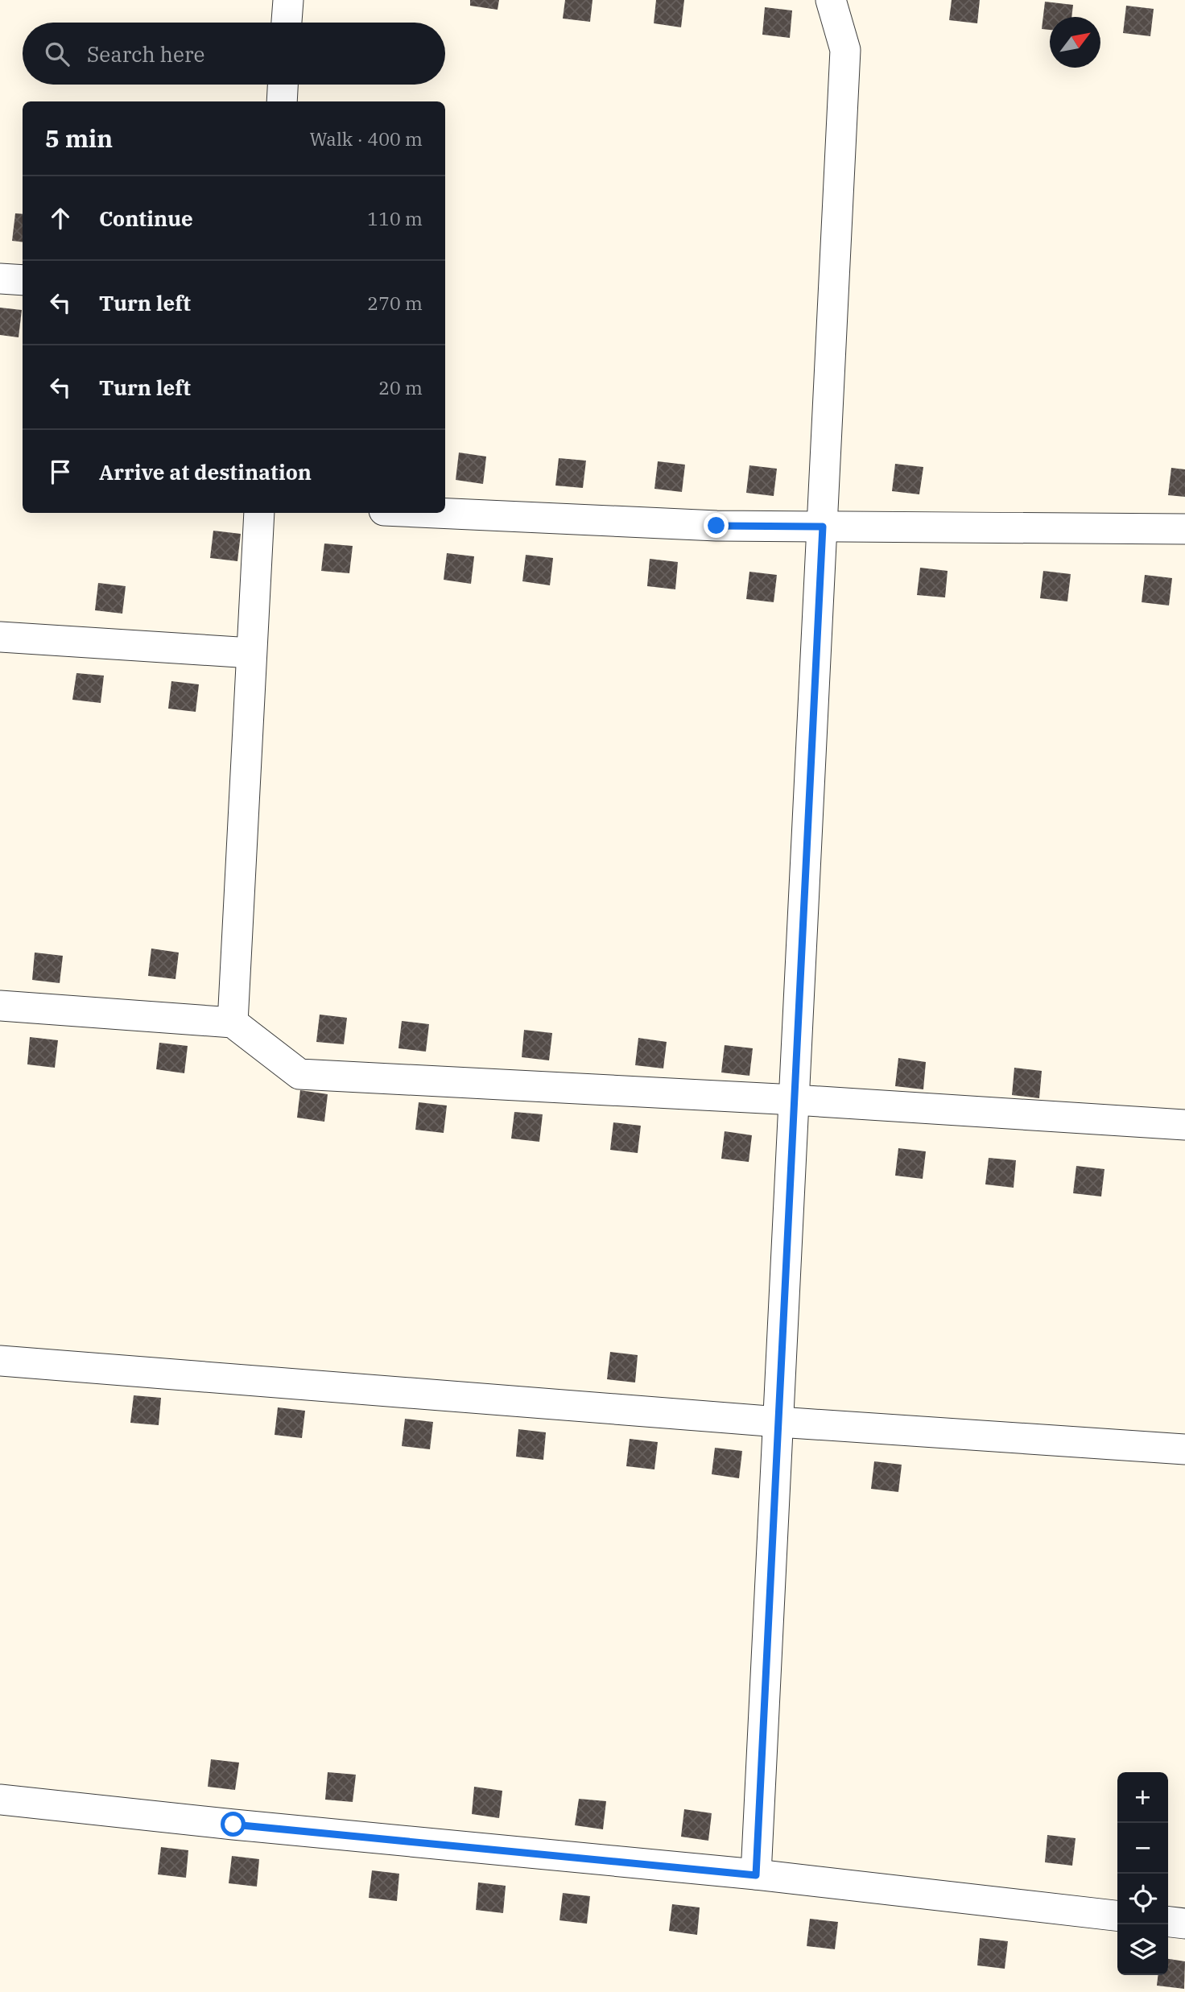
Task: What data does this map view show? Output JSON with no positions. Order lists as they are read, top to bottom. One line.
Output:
{"north":"top right","page":{"search":"Search here","heading":["5 min","Walk · 400 m"],"list":[["Continue","110 m"],["Turn left","270 m"],["Turn left","20 m"],"Arrive at destination"],"map_buttons":["+","−"]}}
